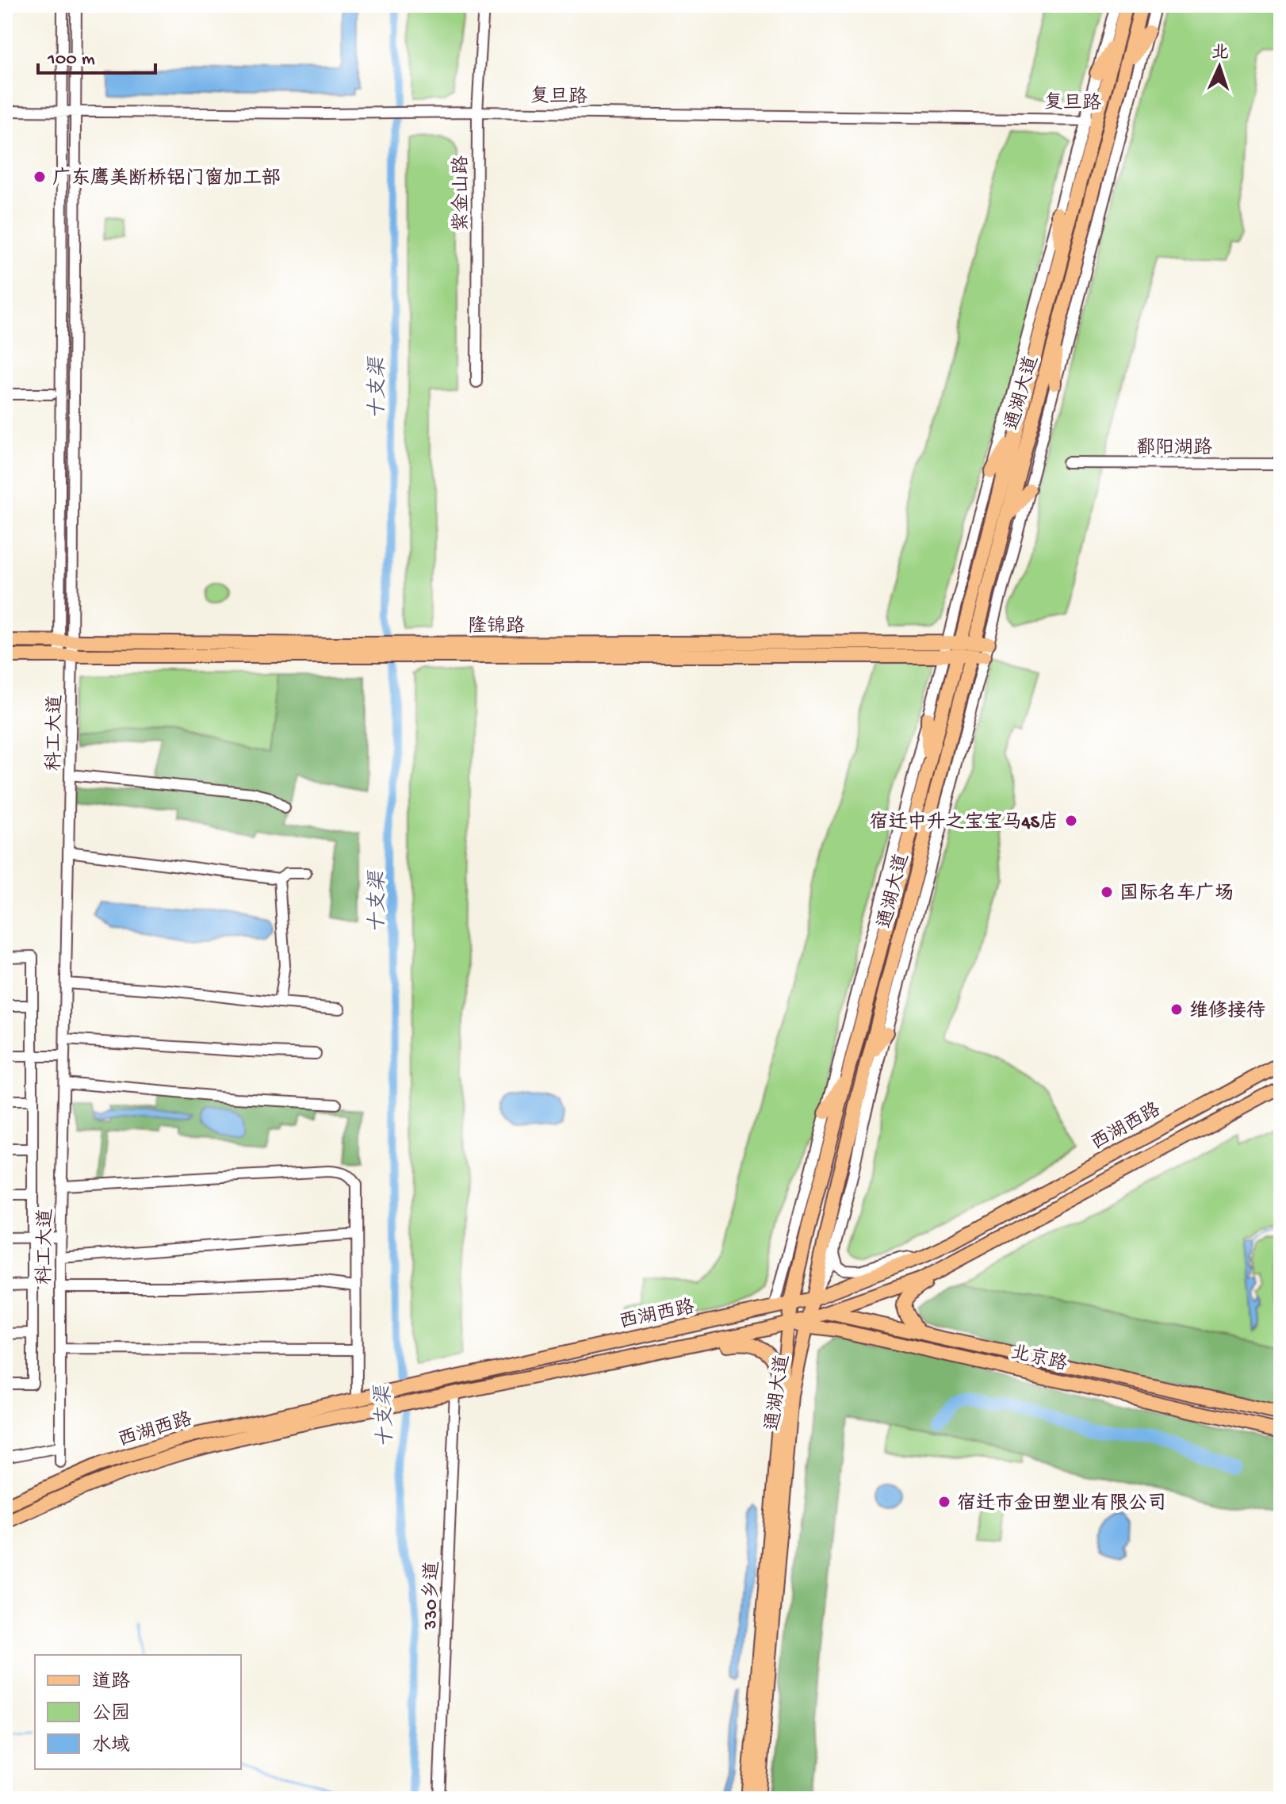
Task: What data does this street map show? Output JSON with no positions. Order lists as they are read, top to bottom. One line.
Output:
{"streets":{"main road":["通湖大道","隆锦路","西湖西路","北京路"],"street":["复旦路","紫金山路","鄱阳湖路","科工大道","330乡道"]},"crossings":[["复旦路","紫金山路"],["复旦路","通湖大道"],["复旦路","科工大道"],["通湖大道","隆锦路"],["通湖大道","西湖西路"],["通湖大道","北京路"],["隆锦路","科工大道"],["西湖西路","北京路"],["西湖西路","330乡道"]],"water":["十支渠"],"places":["广东鹰美断桥铝门窗加工部","宿迁中升之宝宝马4S店","国际名车广场","维修接待","宿迁市金田塑业有限公司"],"legend":["道路","公园","水域"],"scale_bar":"100 m","north":"top"}
